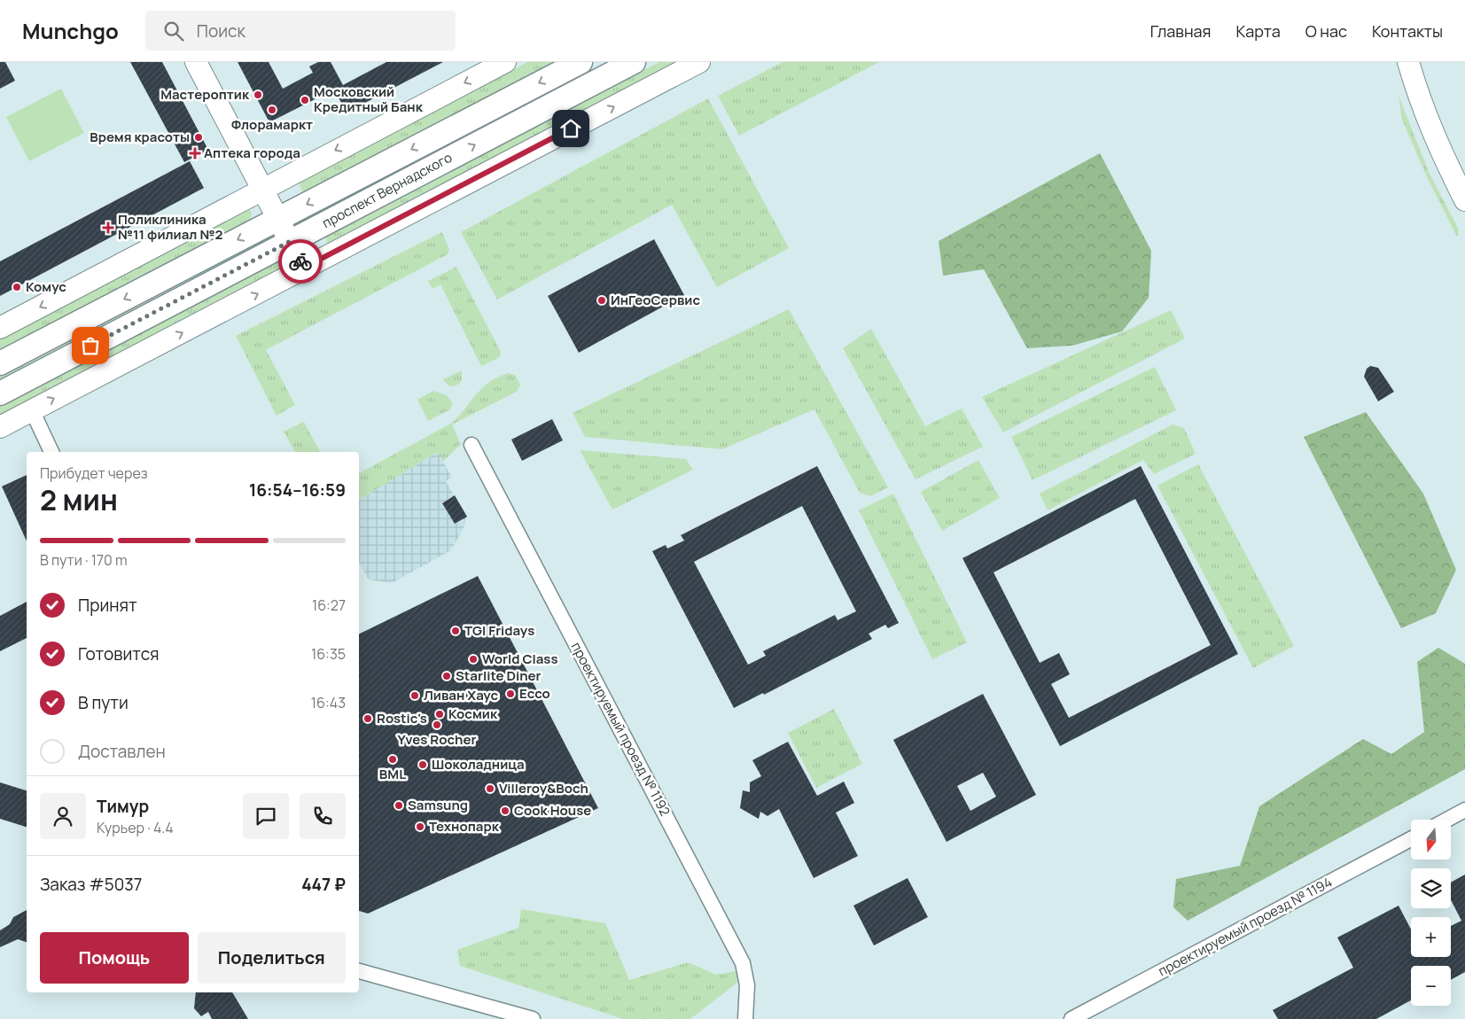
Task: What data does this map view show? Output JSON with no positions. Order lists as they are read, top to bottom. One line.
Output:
{"streets":{"main road":["проспект Вернадского"],"street":["проектируемый проезд № 1192","проектируемый проезд № 1194"]},"places":{"other":["Мастероптик","Московский Кредитный Банк","Флорамаркт","Время красоты","Комус","ИнГеоСервис","TGI Fridays","World Class","Starlite Diner","Ecco","Ливан Хаус","Космик","Rostic's","Yves Rocher","BML","Шоколадница","Villeroy&Boch","Samsung","Cook House","Технопарк"],"health":["Аптека города","Поликлиника №11 филиал №2"]},"north":"bottom","page":{"header":"Munchgo","search":"Поиск","nav":["Главная","Карта","О нас","Контакты"],"heading":["2 мин","Прибудет через","16:54–16:59"],"panel":["Тимур","Курьер · 4.4","Заказ #5037","447 ₽"],"bar":"В пути · 170 m","list":[["Принят","16:27"],["Готовится","16:35"],["В пути","16:43"],"Доставлен"],"map_buttons":["+","−"],"buttons":["Помощь","Поделиться"]}}
